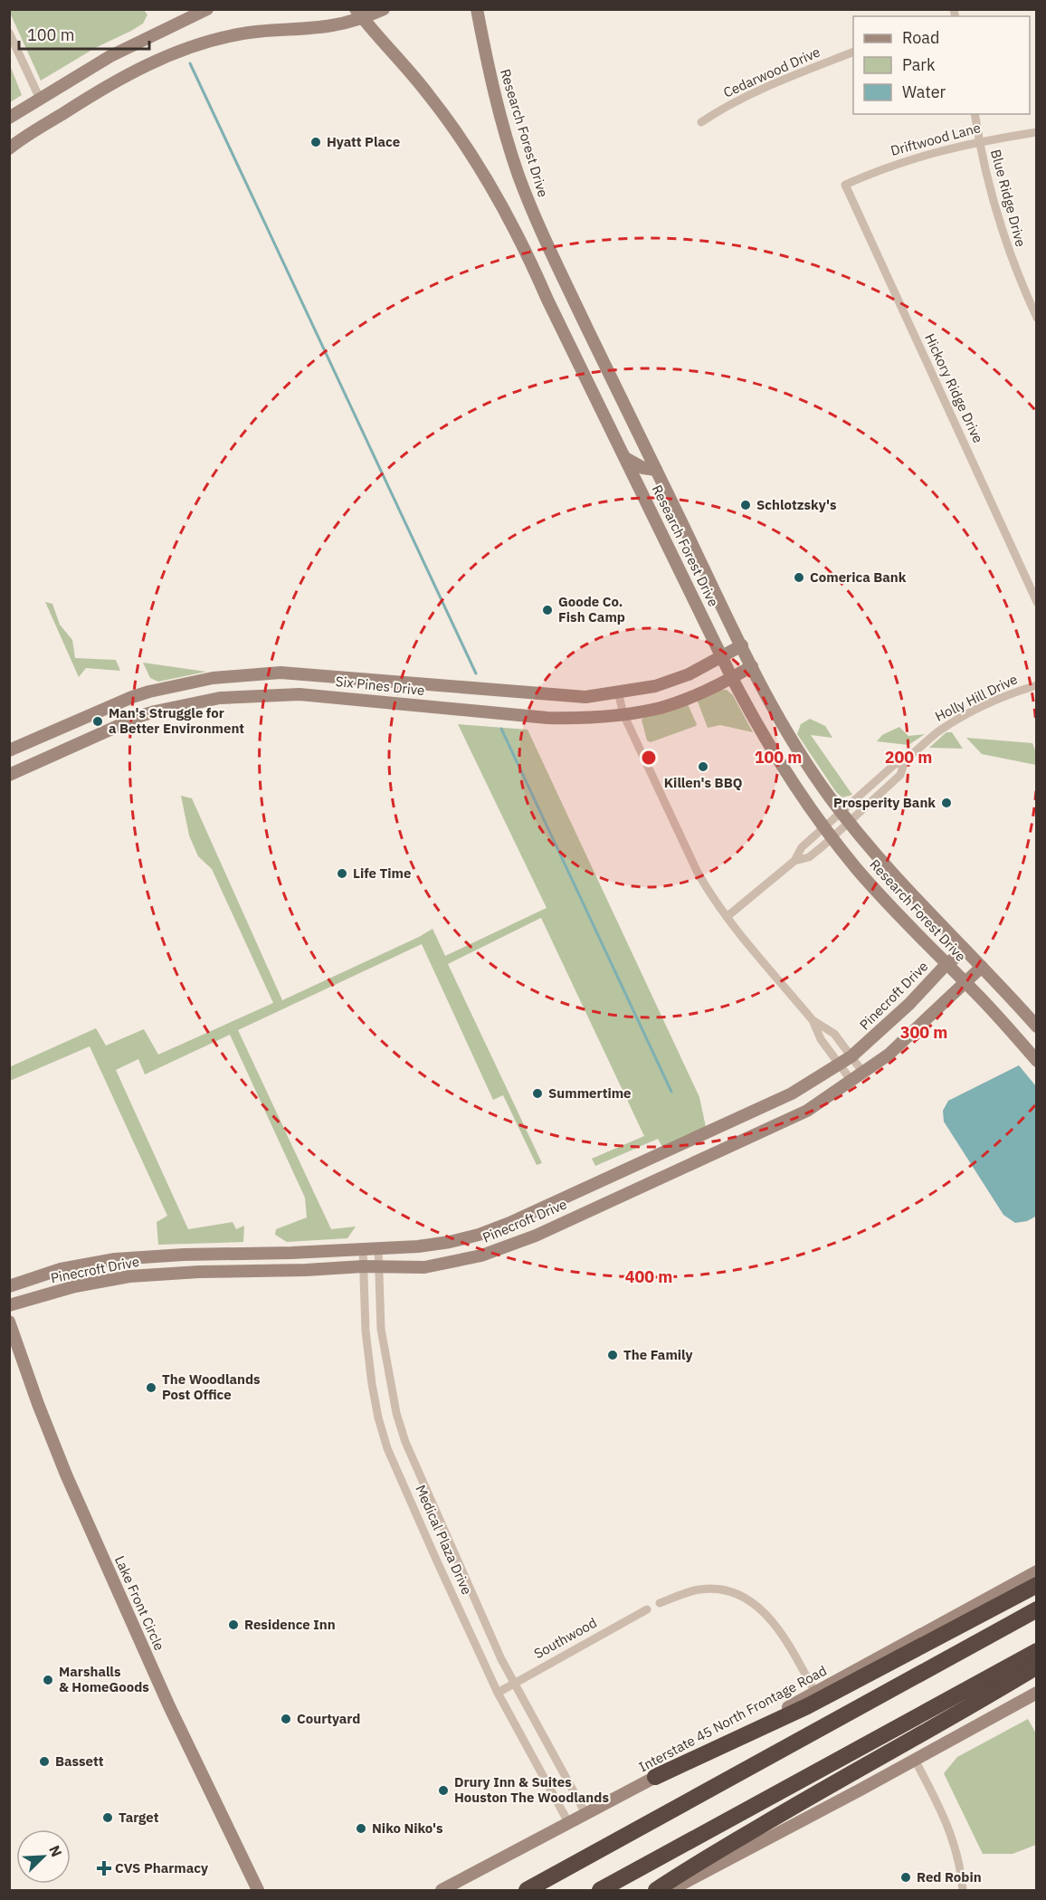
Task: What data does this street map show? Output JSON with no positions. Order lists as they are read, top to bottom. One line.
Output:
{"streets":{"street":["Cedarwood Drive","Research Forest Drive","Driftwood Lane","Blue Ridge Drive","Hickory Ridge Drive","Six Pines Drive","Holly Hill Drive","Pinecroft Drive","Medical Plaza Drive","Lake Front Circle","Southwood","Interstate 45 North Frontage Road"]},"crossings":[["Research Forest Drive","Six Pines Drive"],["Research Forest Drive","Holly Hill Drive"],["Research Forest Drive","Pinecroft Drive"],["Driftwood Lane","Blue Ridge Drive"],["Driftwood Lane","Hickory Ridge Drive"],["Pinecroft Drive","Medical Plaza Drive"],["Medical Plaza Drive","Southwood"],["Medical Plaza Drive","Interstate 45 North Frontage Road"]],"places":{"other":["Hyatt Place","Schlotzsky's","Comerica Bank","Goode Co. Fish Camp","Man's Struggle for a Better Environment","Killen's BBQ","Prosperity Bank","Life Time","Summertime","The Family","The Woodlands Post Office","Residence Inn","Marshalls & HomeGoods","Courtyard","Bassett","Drury Inn & Suites Houston The Woodlands","Target","Niko Niko's","Red Robin"],"health":["CVS Pharmacy"]},"legend":["Road","Park","Water"],"scale_bar":"100 m","north":"top right","rings":["100 m","200 m","300 m","400 m"]}
